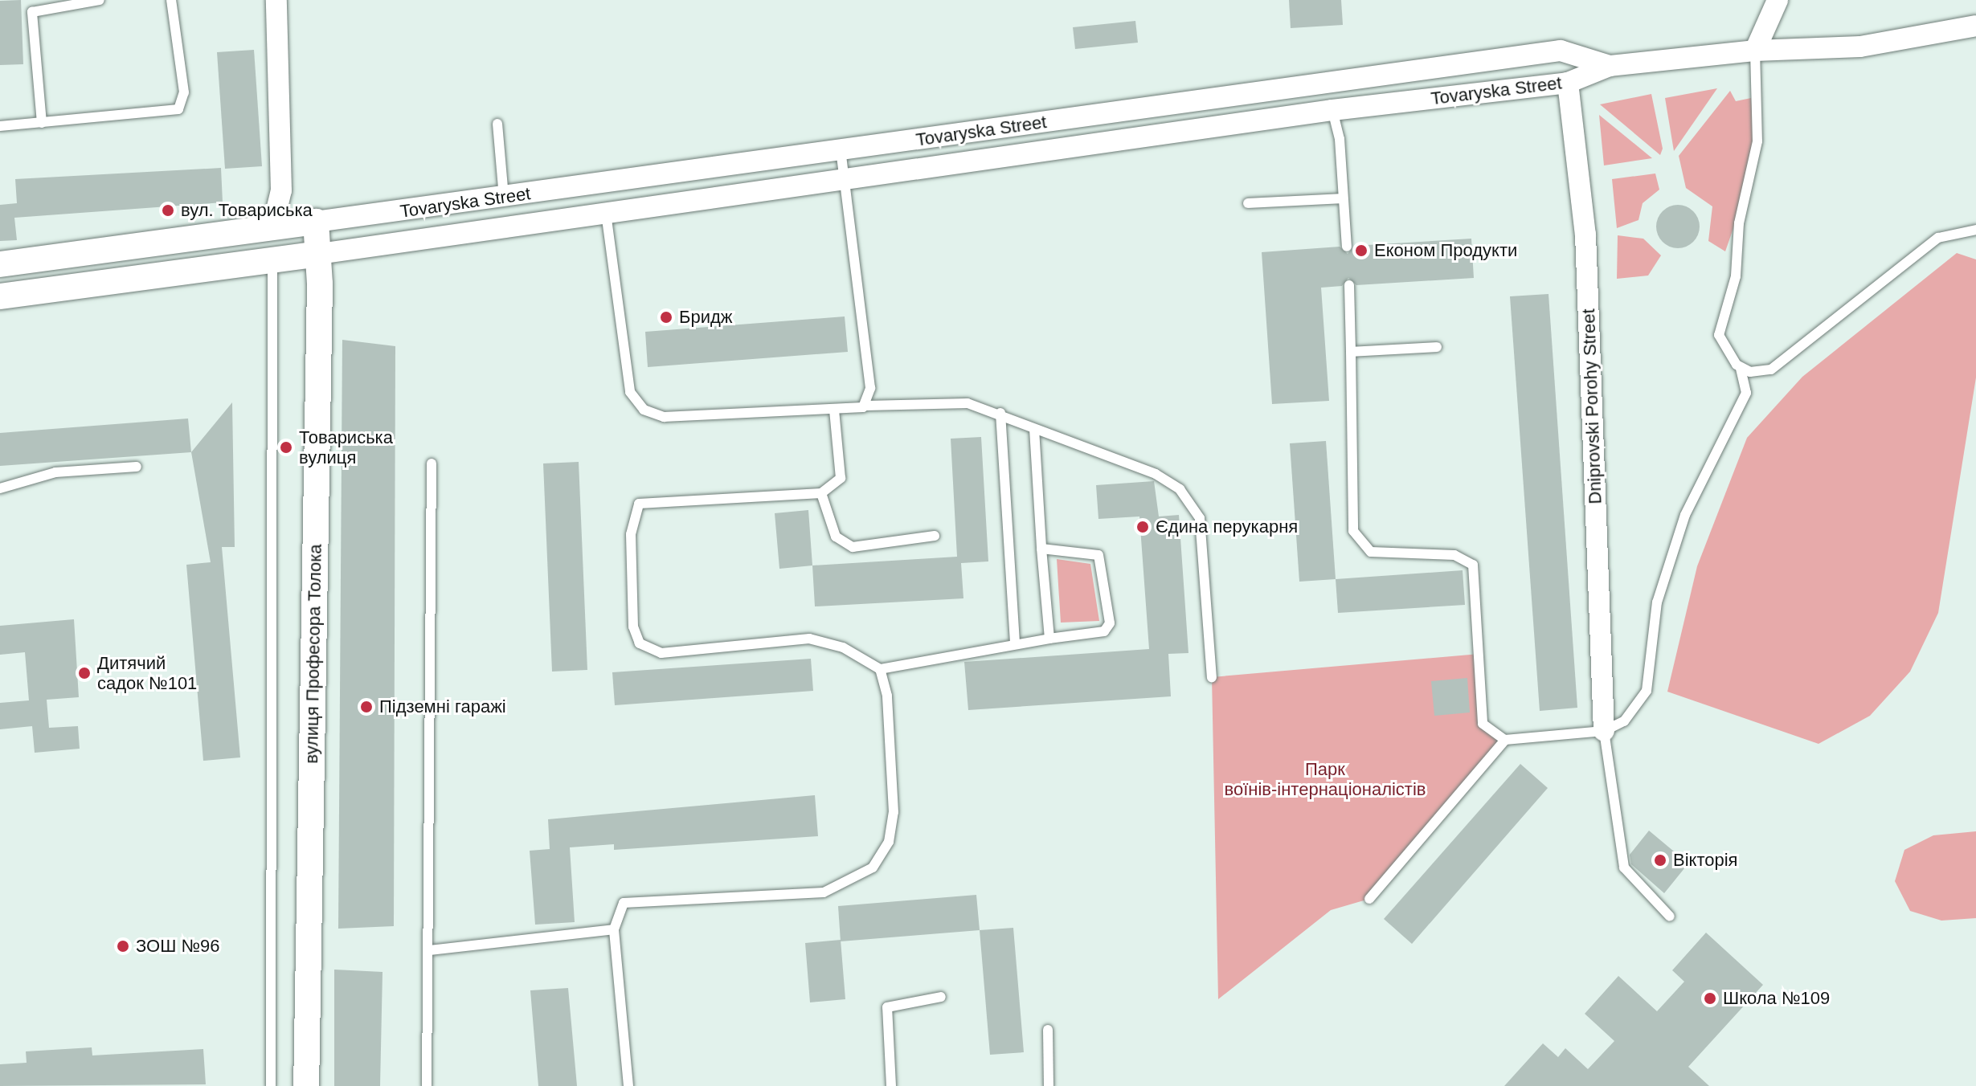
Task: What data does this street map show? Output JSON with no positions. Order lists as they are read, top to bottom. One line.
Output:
{"streets":{"street":["Tovaryska Street","Dniprovski Porohy Street","вулиця Професора Толока"]},"crossings":[["Tovaryska Street","Dniprovski Porohy Street"],["Tovaryska Street","вулиця Професора Толока"]],"parks":["Парк воїнів-інтернаціоналістів"],"places":["вул. Товариська","Економ Продукти","Бридж","Товариська вулиця","Єдина перукарня","Дитячий садок №101","Підземні гаражі","Вікторія","ЗОШ №96","Школа №109"]}
